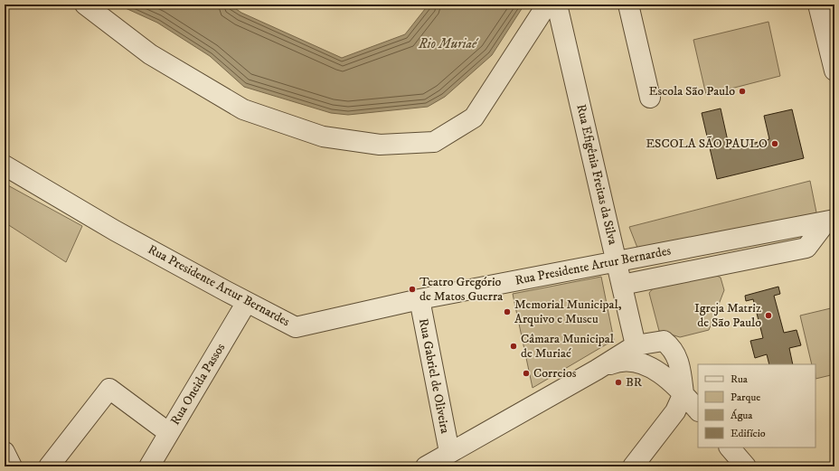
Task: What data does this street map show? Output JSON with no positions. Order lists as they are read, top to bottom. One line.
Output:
{"streets":{"street":["Rua Efigênia Freitas da Silva","Rua Presidente Artur Bernardes","Rua Gabriel de Oliveira","Rua Oneida Passos"]},"crossings":[["Rua Efigênia Freitas da Silva","Rua Presidente Artur Bernardes"],["Rua Presidente Artur Bernardes","Rua Gabriel de Oliveira"],["Rua Presidente Artur Bernardes","Rua Oneida Passos"]],"water":["Rio Muriaé"],"places":["Escola São Paulo","ESCOLA SÃO PAULO","Teatro Gregório de Matos Guerra","Memorial Municipal, Arquivo e Museu","Igreja Matriz de São Paulo","Câmara Municipal de Muriaé","Correios","BR"],"legend":["Rua","Parque","Água","Edifício"]}
